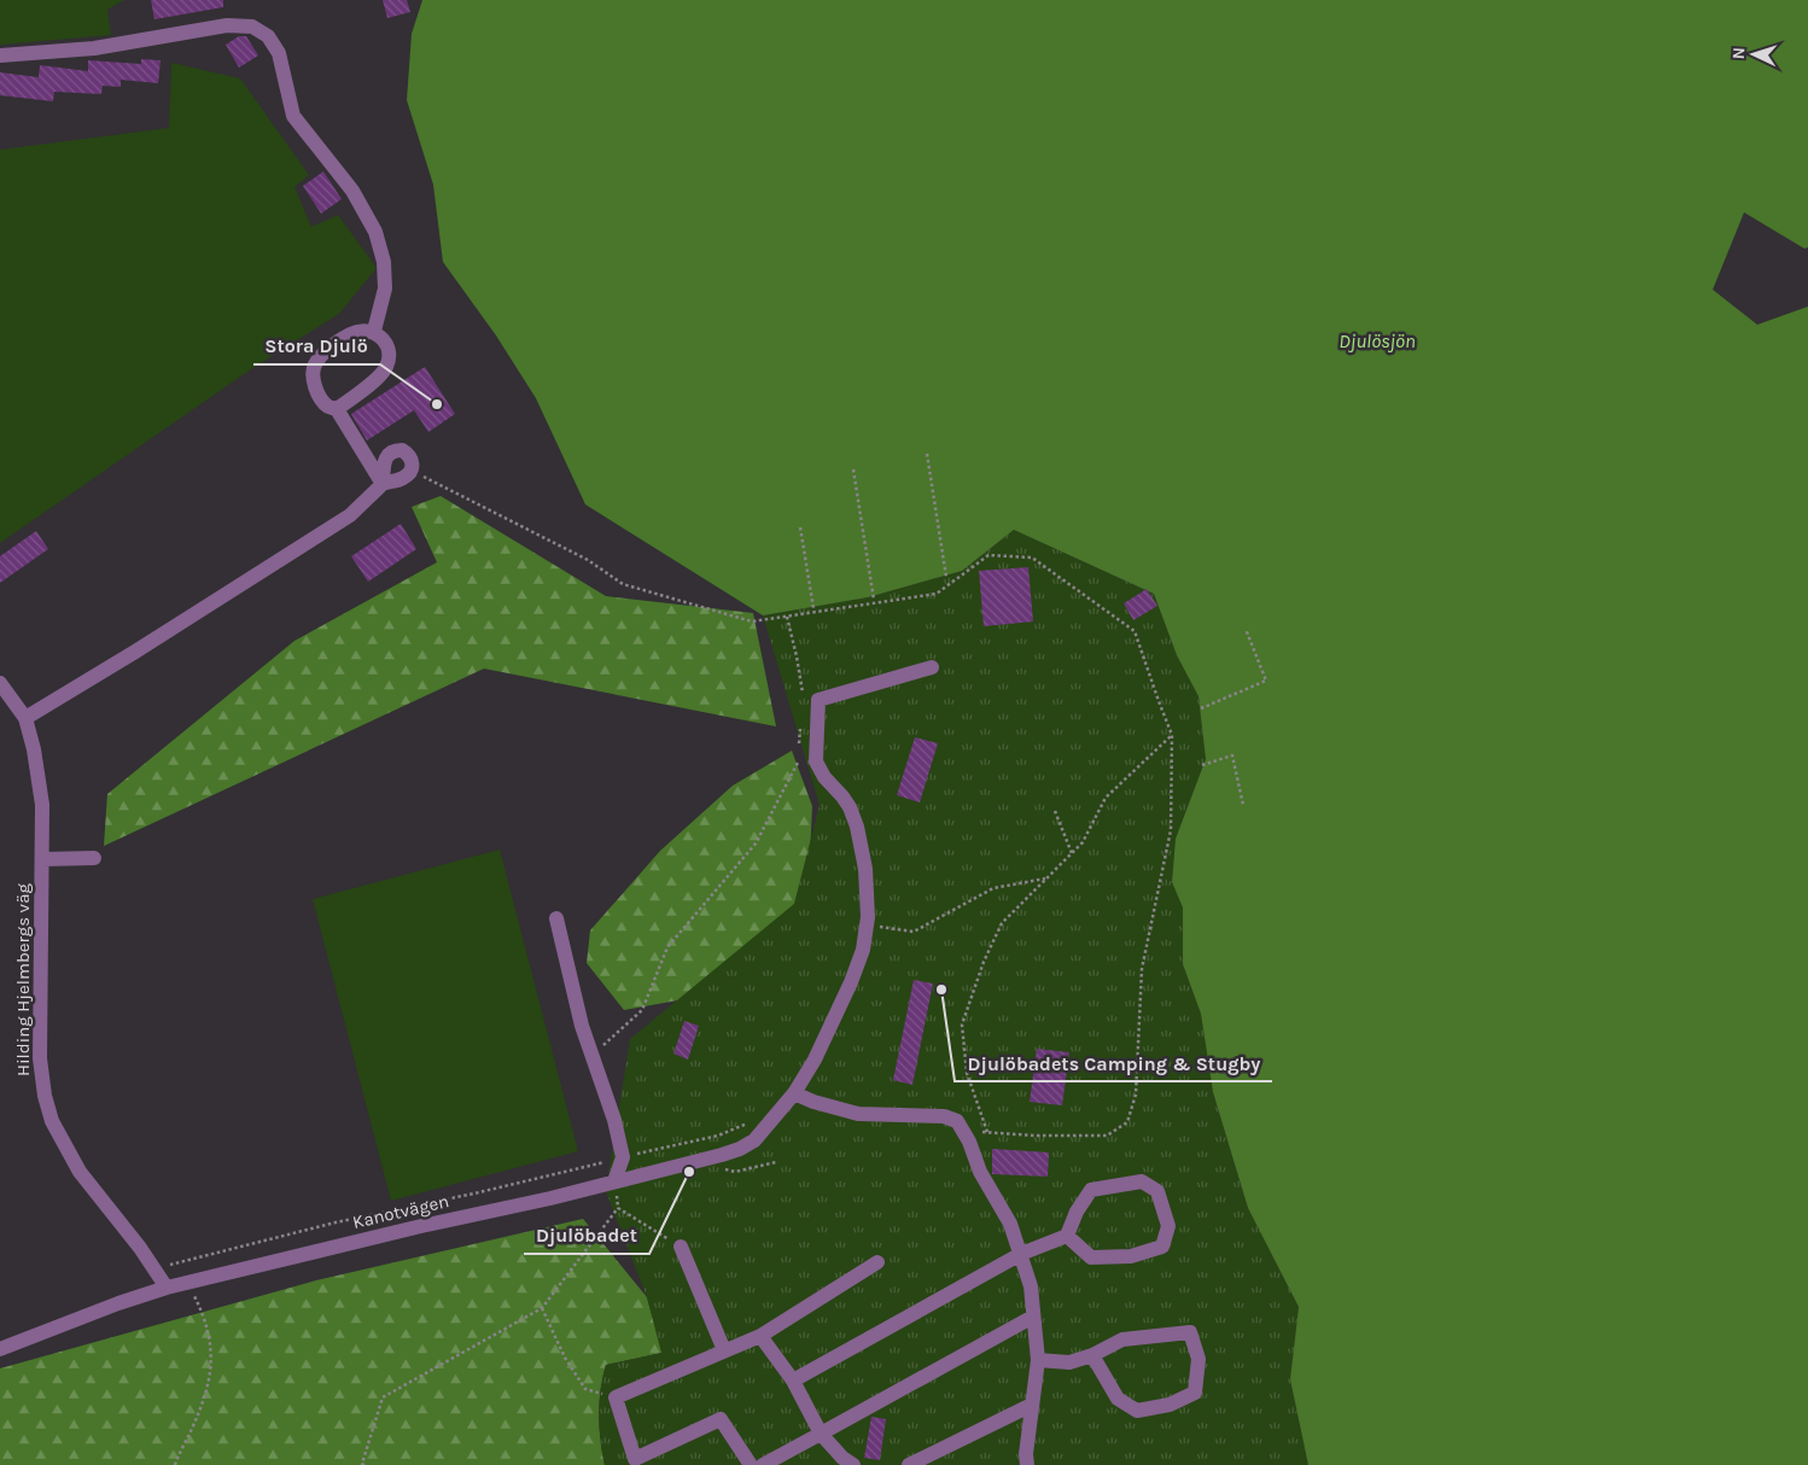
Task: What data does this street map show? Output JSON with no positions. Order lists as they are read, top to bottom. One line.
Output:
{"streets":{"street":["Hilding Hjelmbergs väg","Kanotvägen"]},"crossings":[["Hilding Hjelmbergs väg","Kanotvägen"]],"water":["Djulösjön"],"places":["Stora Djulö","Djulöbadets Camping & Stugby","Djulöbadet"],"north":"left"}
